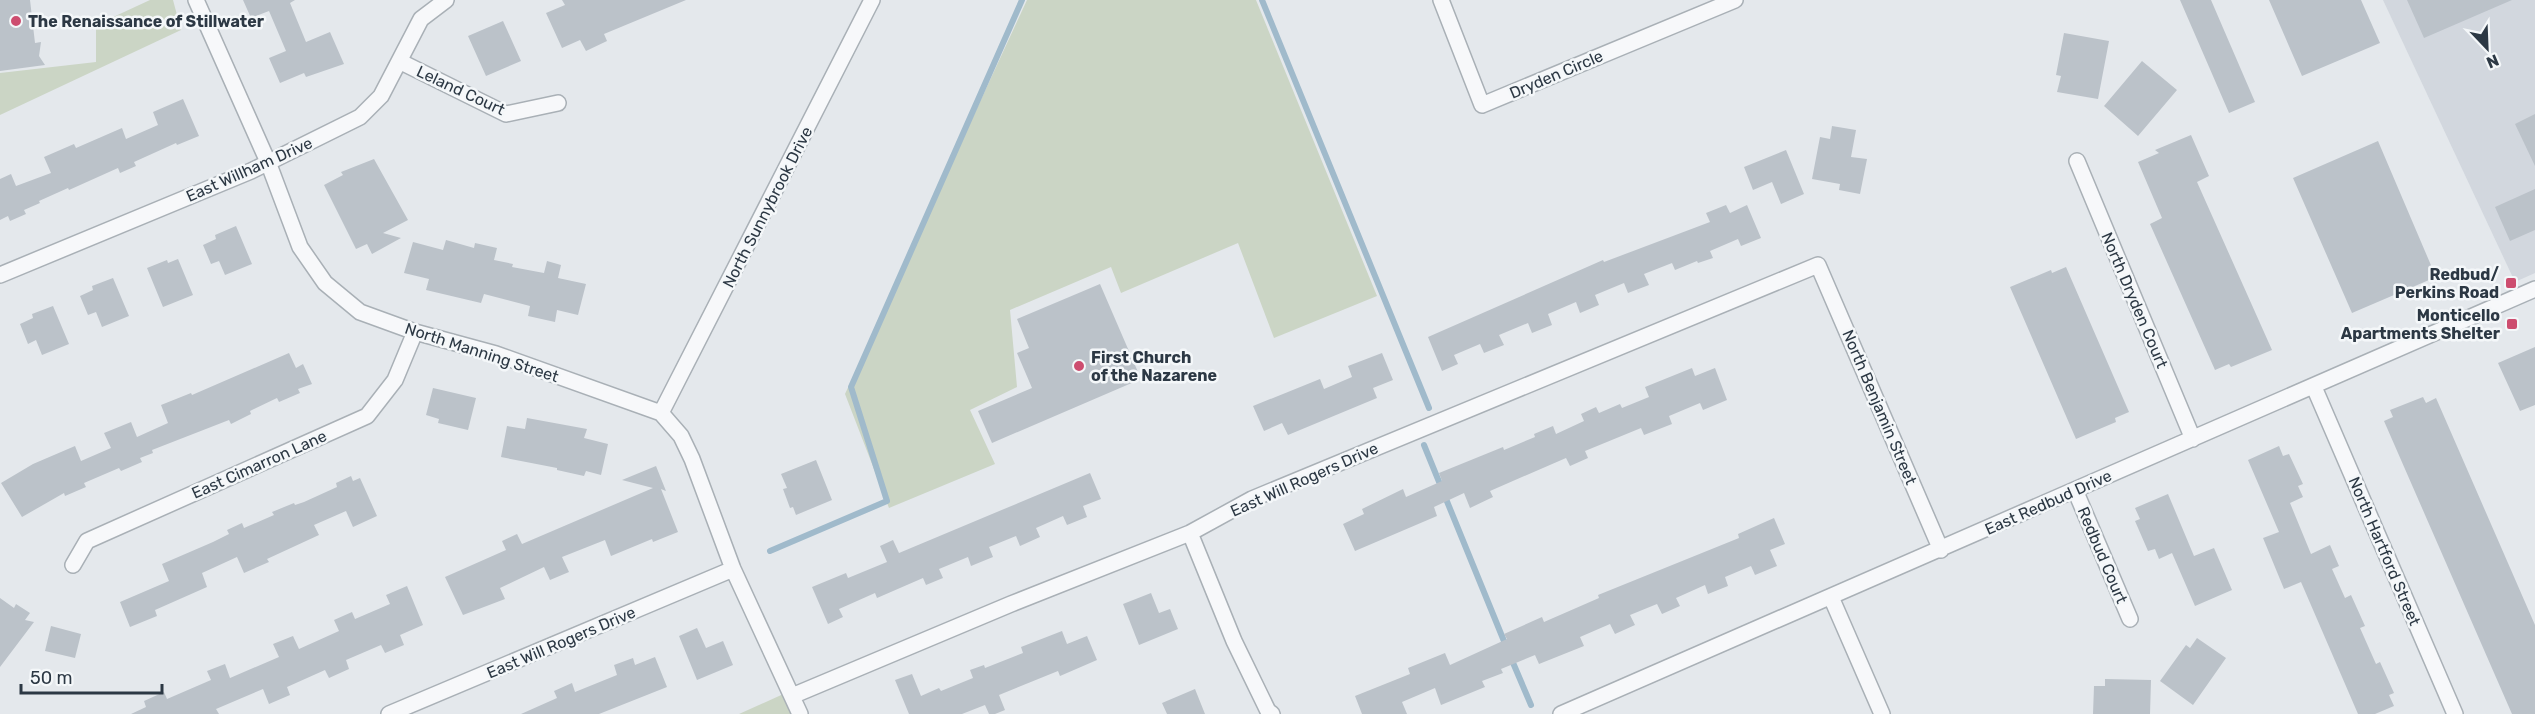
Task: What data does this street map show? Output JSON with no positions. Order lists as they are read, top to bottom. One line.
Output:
{"streets":{"street":["Dryden Circle","Leland Court","East Willham Drive","North Sunnybrook Drive","North Dryden Court","North Manning Street","North Benjamin Street","East Cimarron Lane","East Will Rogers Drive","East Redbud Drive","North Hartford Street","Redbud Court"]},"crossings":[["Leland Court","East Willham Drive"],["East Willham Drive","North Manning Street"],["North Sunnybrook Drive","North Manning Street"],["North Dryden Court","East Redbud Drive"],["North Manning Street","East Cimarron Lane"],["North Manning Street","East Will Rogers Drive"],["North Benjamin Street","East Will Rogers Drive"],["North Benjamin Street","East Redbud Drive"],["East Redbud Drive","North Hartford Street"],["East Redbud Drive","Redbud Court"]],"places":{"other":["The Renaissance of Stillwater","First Church of the Nazarene"],"transit":["Redbud/ Perkins Road","Monticello Apartments Shelter"]},"scale_bar":"50 m","north":"bottom right"}
